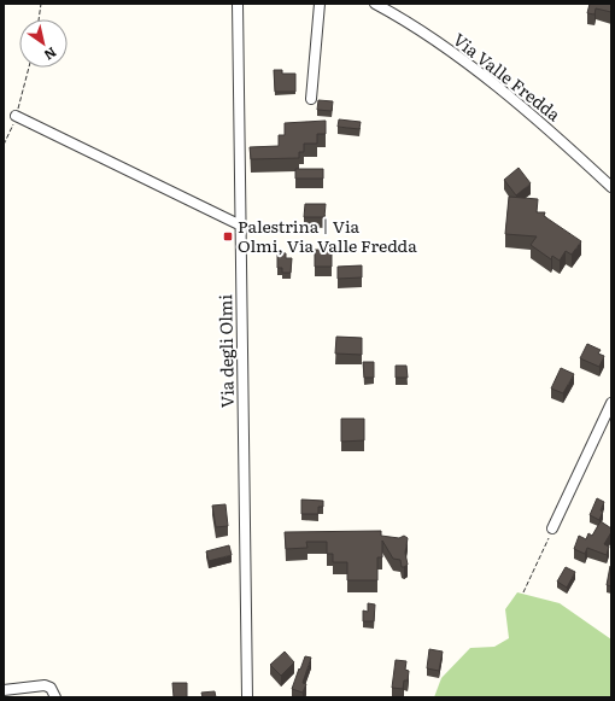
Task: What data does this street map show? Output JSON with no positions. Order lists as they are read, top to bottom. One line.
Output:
{"streets":{"street":["Via Valle Fredda","Via degli Olmi"]},"places":{"transit":["Palestrina | Via Olmi, Via Valle Fredda"]},"north":"bottom right"}
